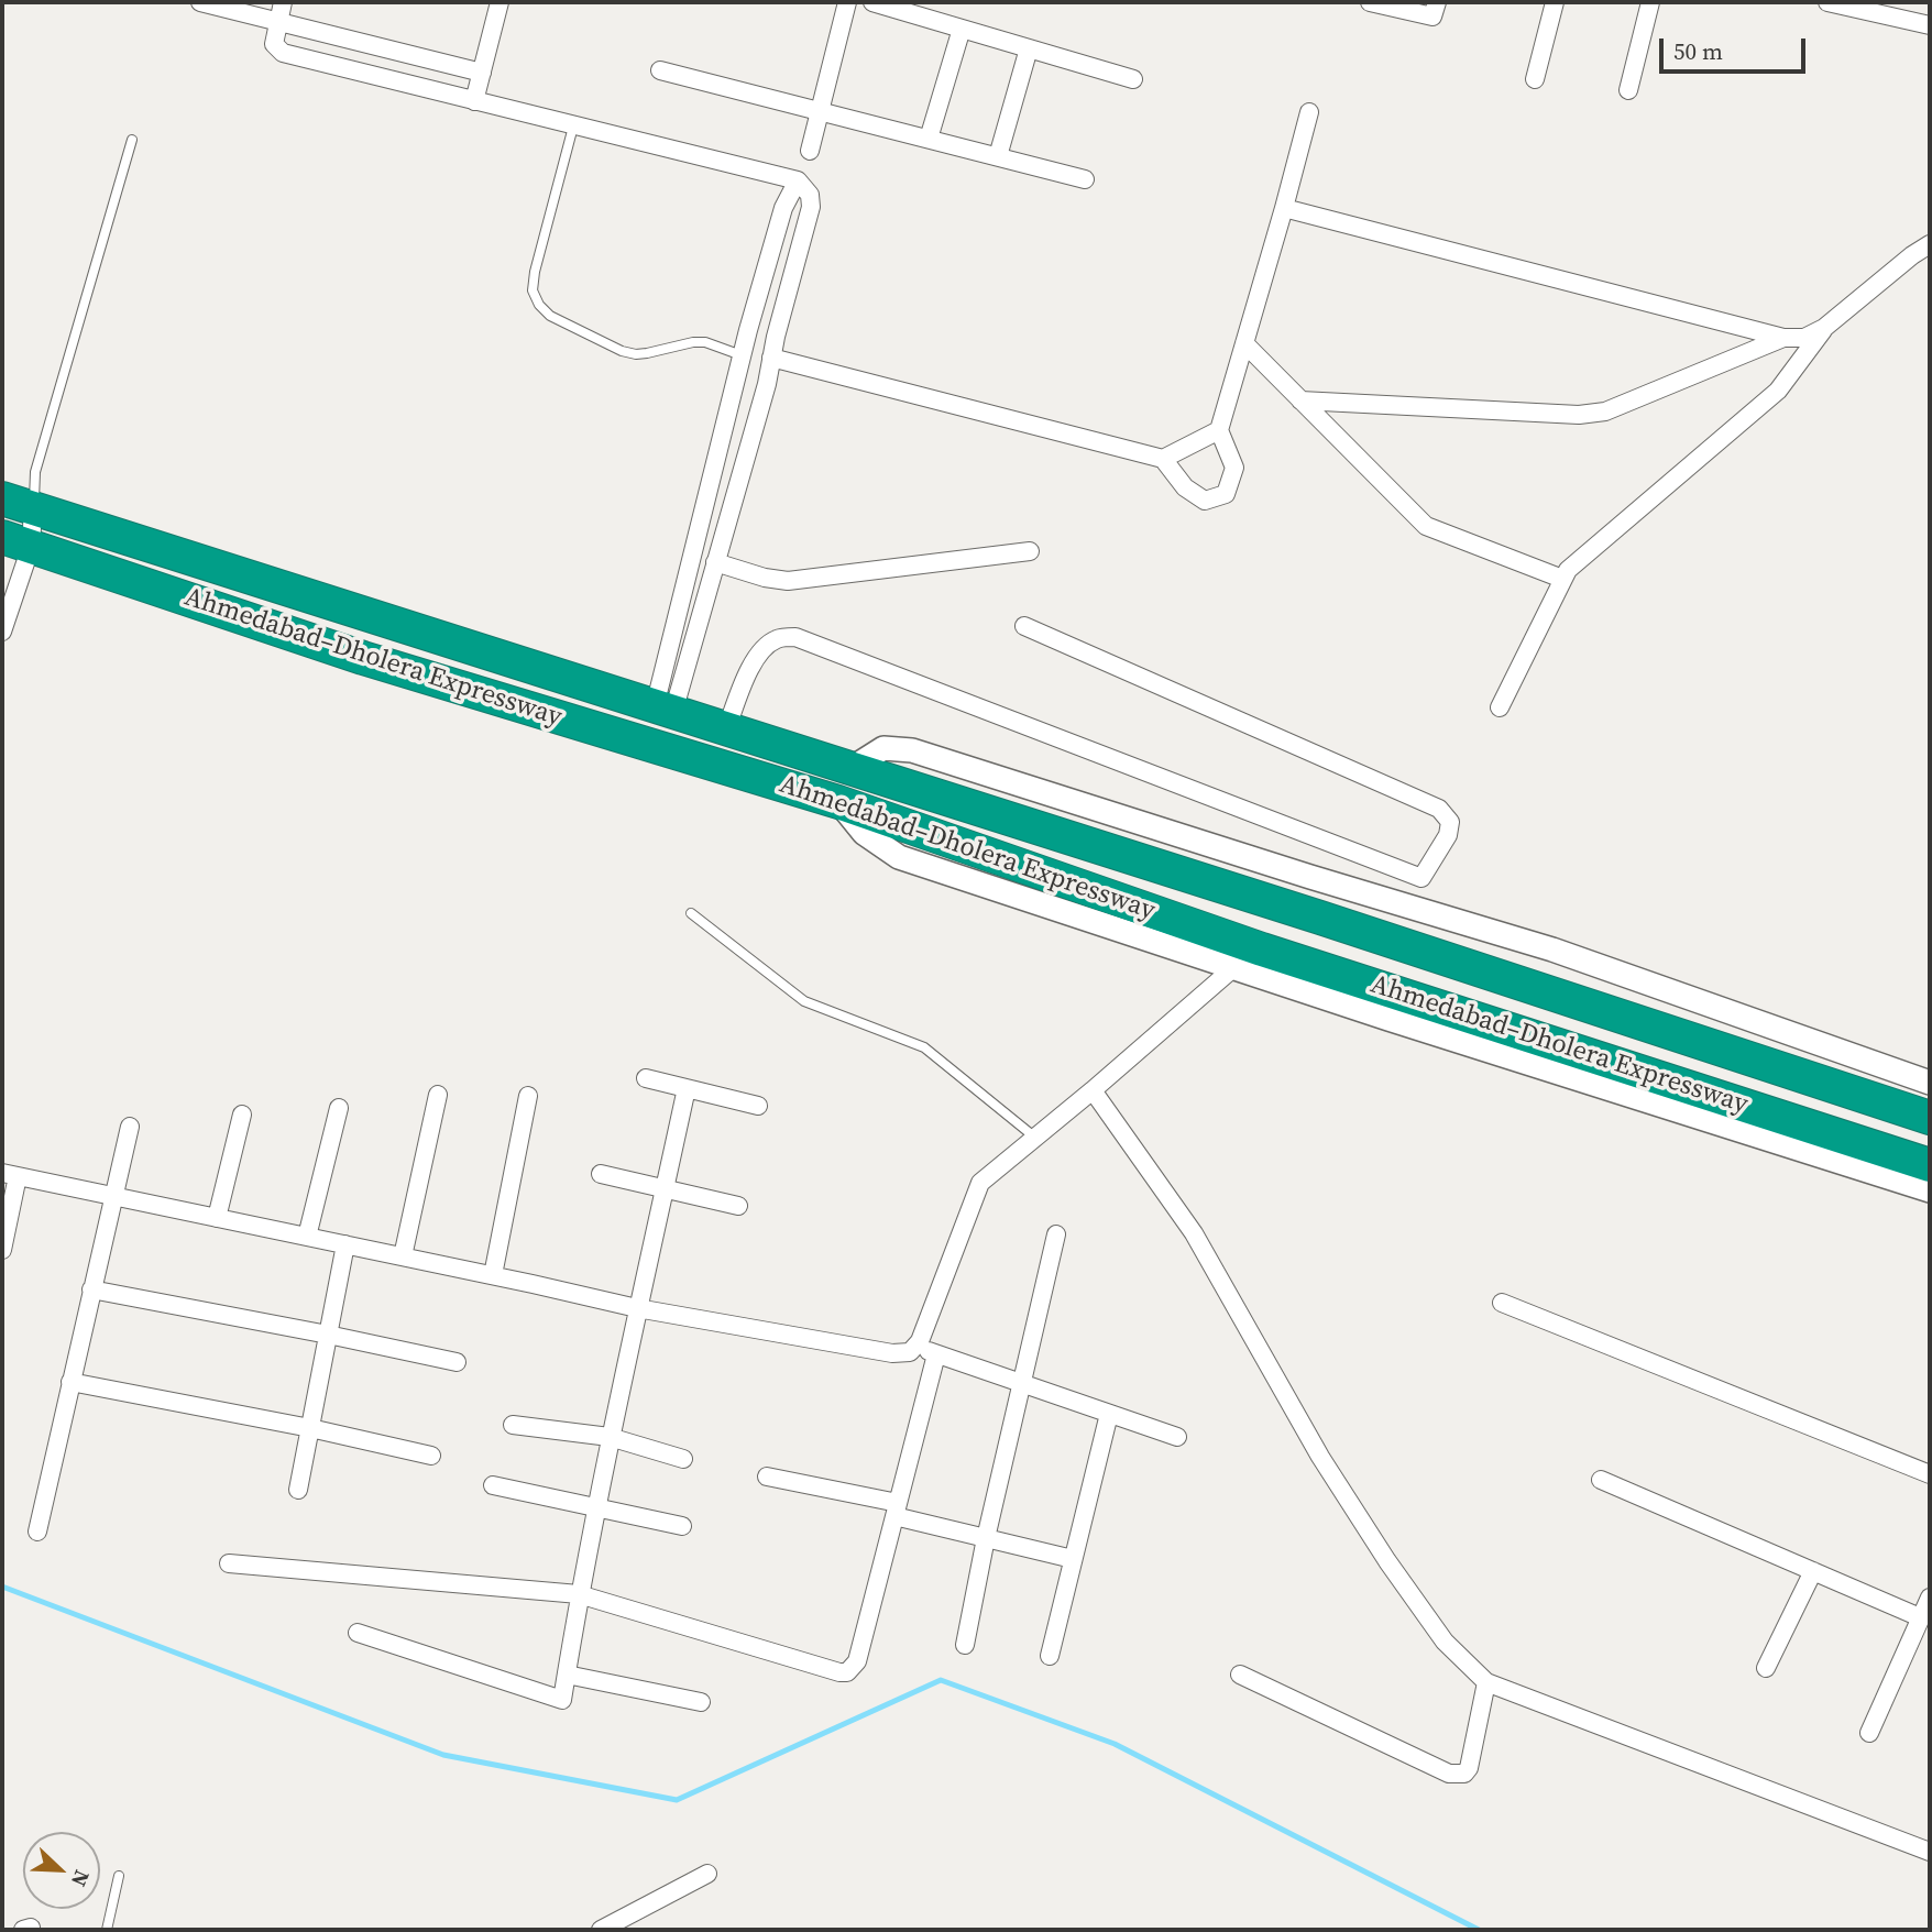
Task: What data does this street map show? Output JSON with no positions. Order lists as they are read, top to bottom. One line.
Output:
{"streets":{"highway":["Ahmedabad–Dholera Expressway"]},"scale_bar":"50 m","north":"bottom right"}
